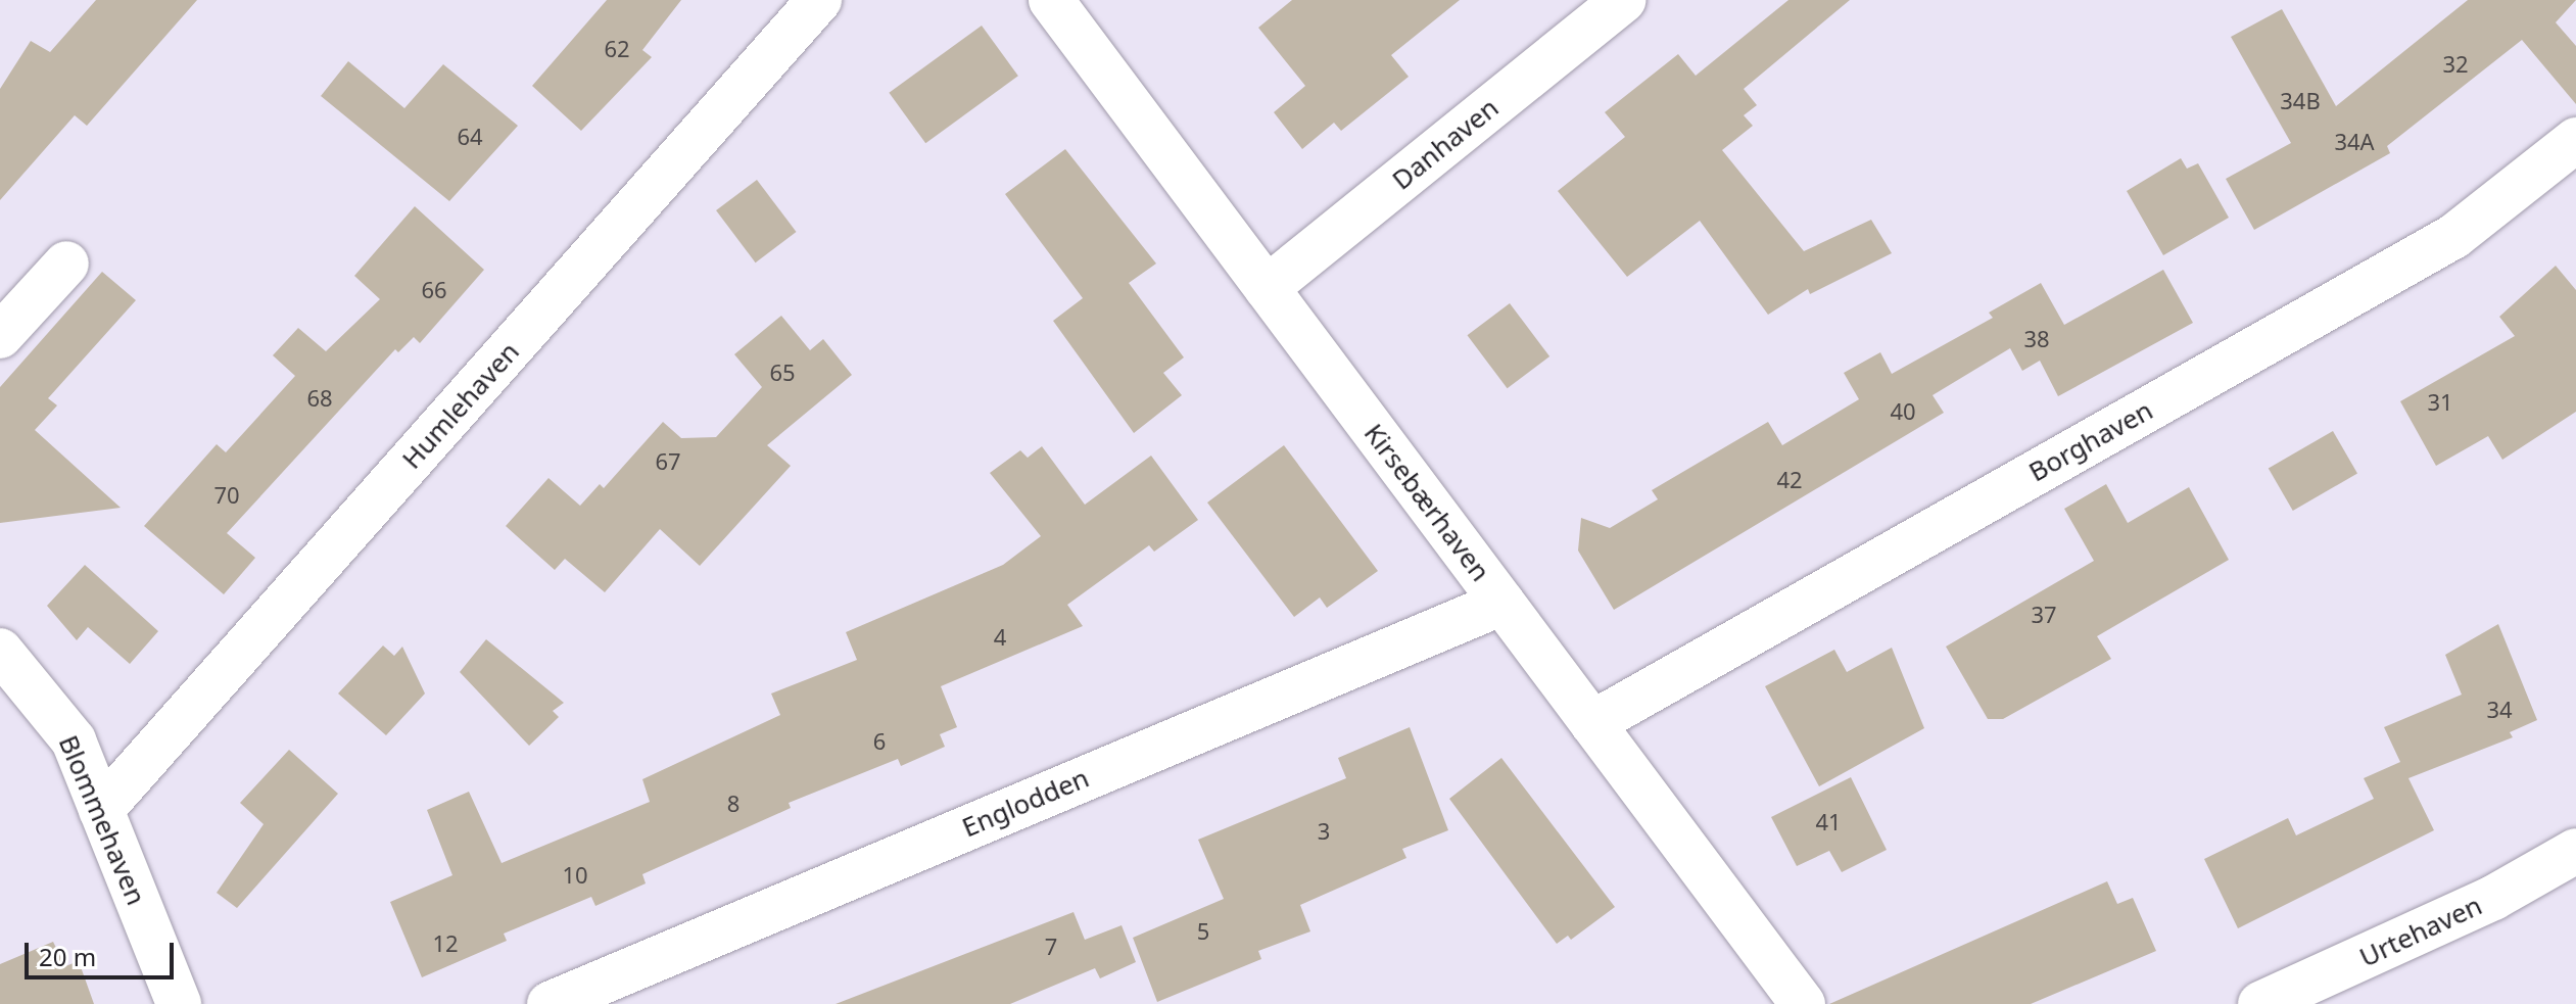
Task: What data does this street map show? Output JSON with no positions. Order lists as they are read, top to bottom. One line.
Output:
{"streets":{"street":["Danhaven","Humlehaven","Borghaven","Kirsebærhaven","Englodden","Blommehaven","Urtehaven"]},"crossings":[["Danhaven","Kirsebærhaven"],["Humlehaven","Blommehaven"],["Borghaven","Kirsebærhaven"],["Kirsebærhaven","Englodden"]],"house_numbers":["62","32","34B","64","34A","66","38","65","68","31","40","67","42","70","37","4","34","6","8","41","3","10","5","12","7"],"scale_bar":"20 m"}
